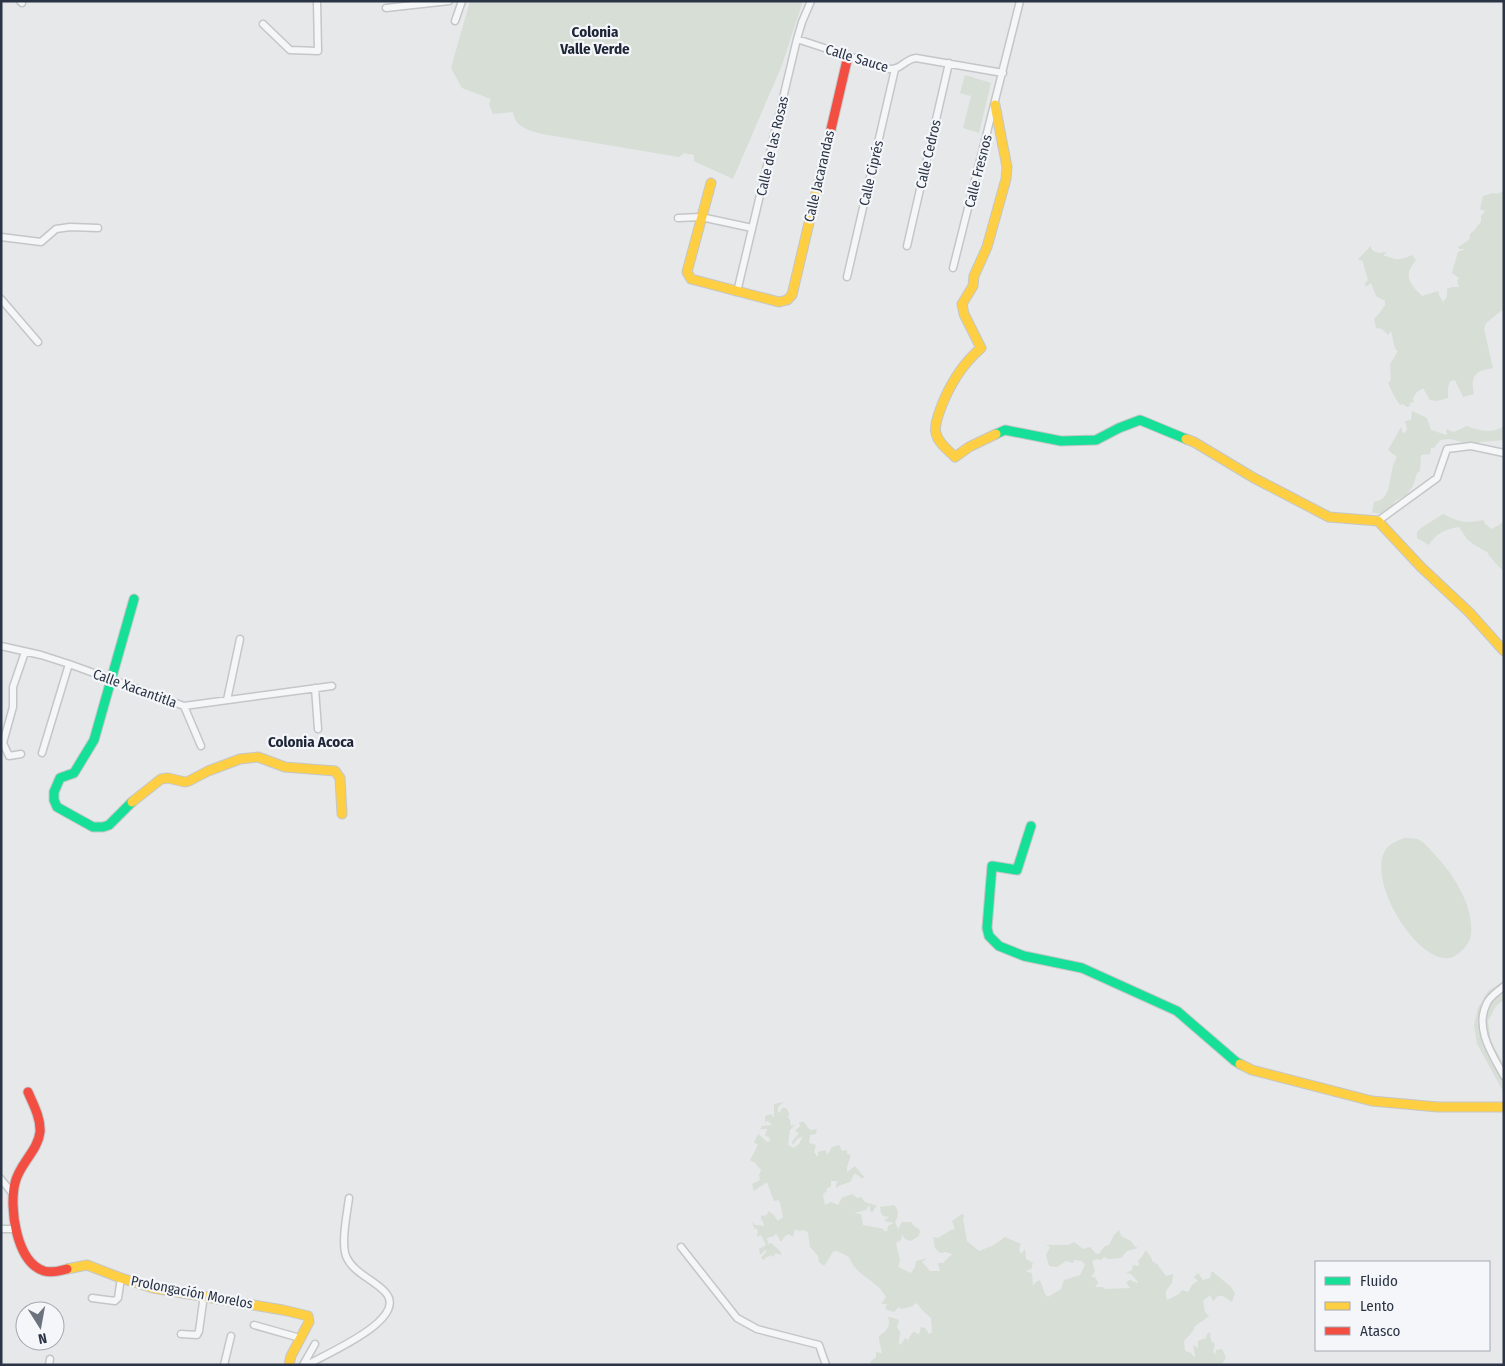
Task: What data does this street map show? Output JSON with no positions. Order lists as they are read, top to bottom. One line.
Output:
{"streets":{"street":["Calle Sauce","Calle de las Rosas","Calle Cedros","Calle Fresnos","Calle Ciprés","Calle Jacarandas","Calle Xacantitla","Prolongación Morelos"]},"crossings":[["Calle Sauce","Calle de las Rosas"],["Calle Sauce","Calle Cedros"],["Calle Sauce","Calle Fresnos"],["Calle Sauce","Calle Ciprés"],["Calle Sauce","Calle Jacarandas"],["Calle de las Rosas","Calle Jacarandas"]],"districts":["Colonia Valle Verde","Colonia Acoca"],"legend":["Fluido","Lento","Atasco"],"north":"bottom"}
